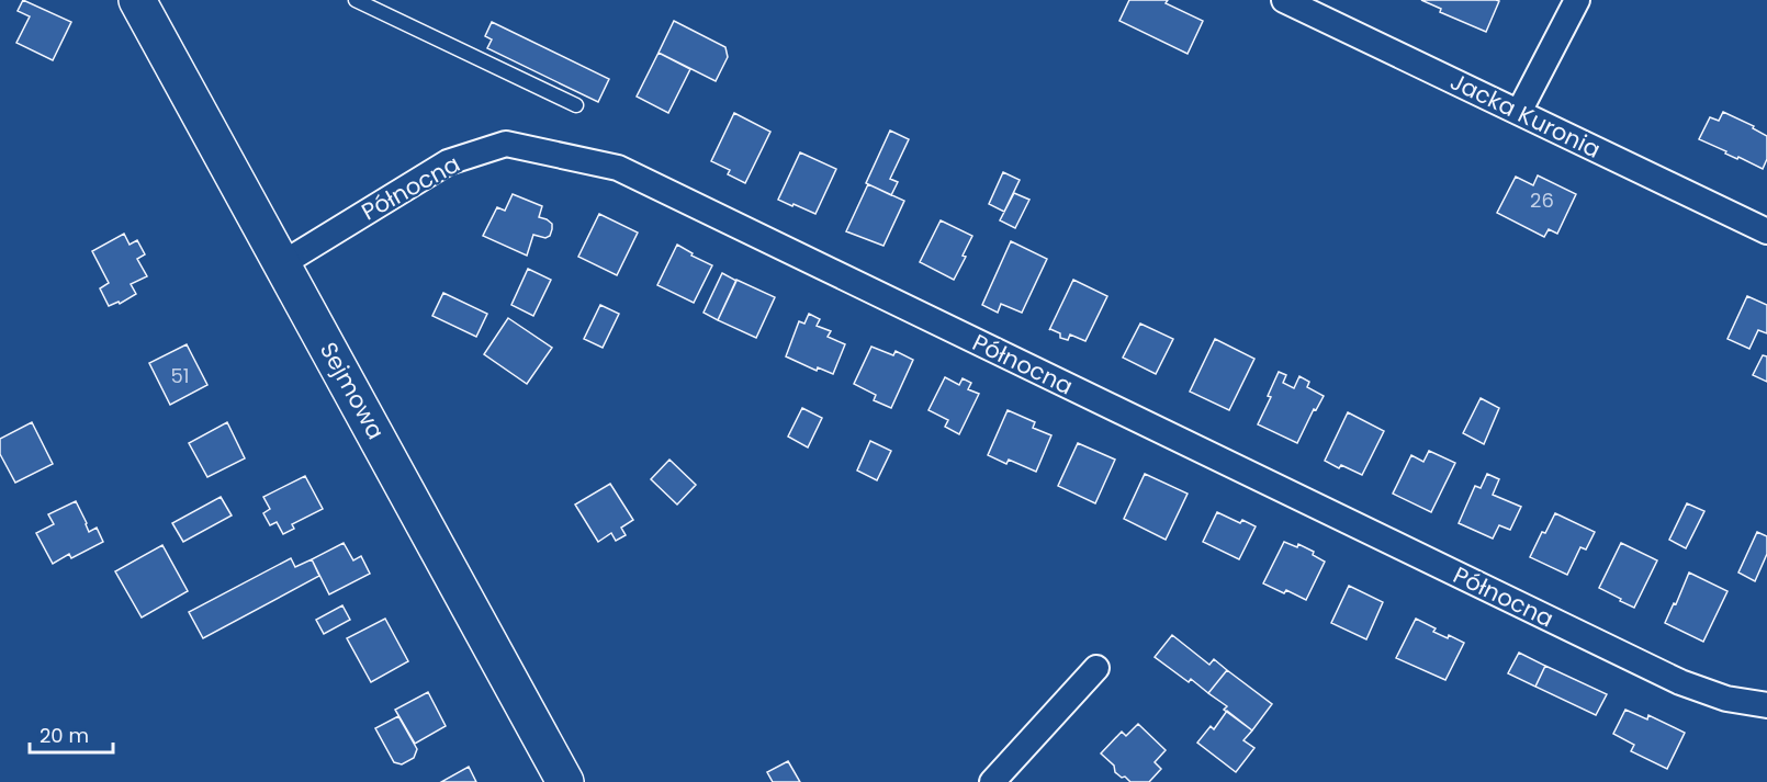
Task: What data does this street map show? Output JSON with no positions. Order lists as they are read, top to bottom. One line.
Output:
{"streets":{"main road":["Sejmowa"],"street":["Jacka Kuronia","Północna"]},"crossings":[["Północna","Sejmowa"]],"house_numbers":["26","51"],"scale_bar":"20 m"}
